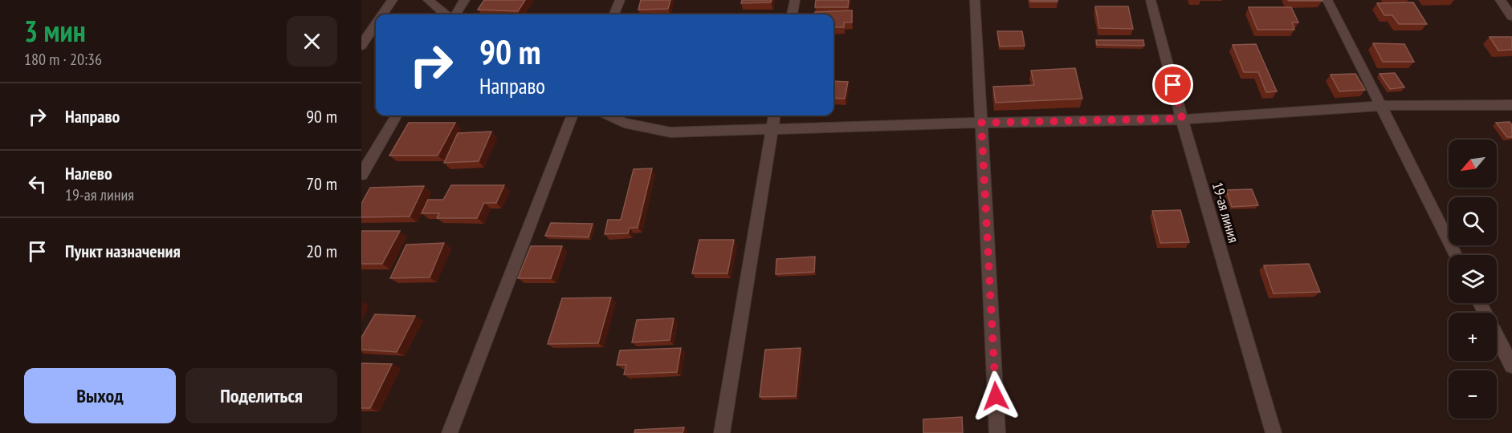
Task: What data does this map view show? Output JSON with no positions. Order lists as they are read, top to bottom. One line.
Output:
{"streets":{"street":["19-ая линия"]},"north":"bottom left","page":{"heading":["3 мин","180 m · 20:36"],"turn":["90 m","Направо"],"list":[{"name":"Направо","value":"90 m"},{"name":"Налево","note":"19-ая линия","value":"70 m"},{"name":"Пункт назначения","value":"20 m"}],"map_buttons":["+","−"],"buttons":["Выход","Поделиться"]}}
